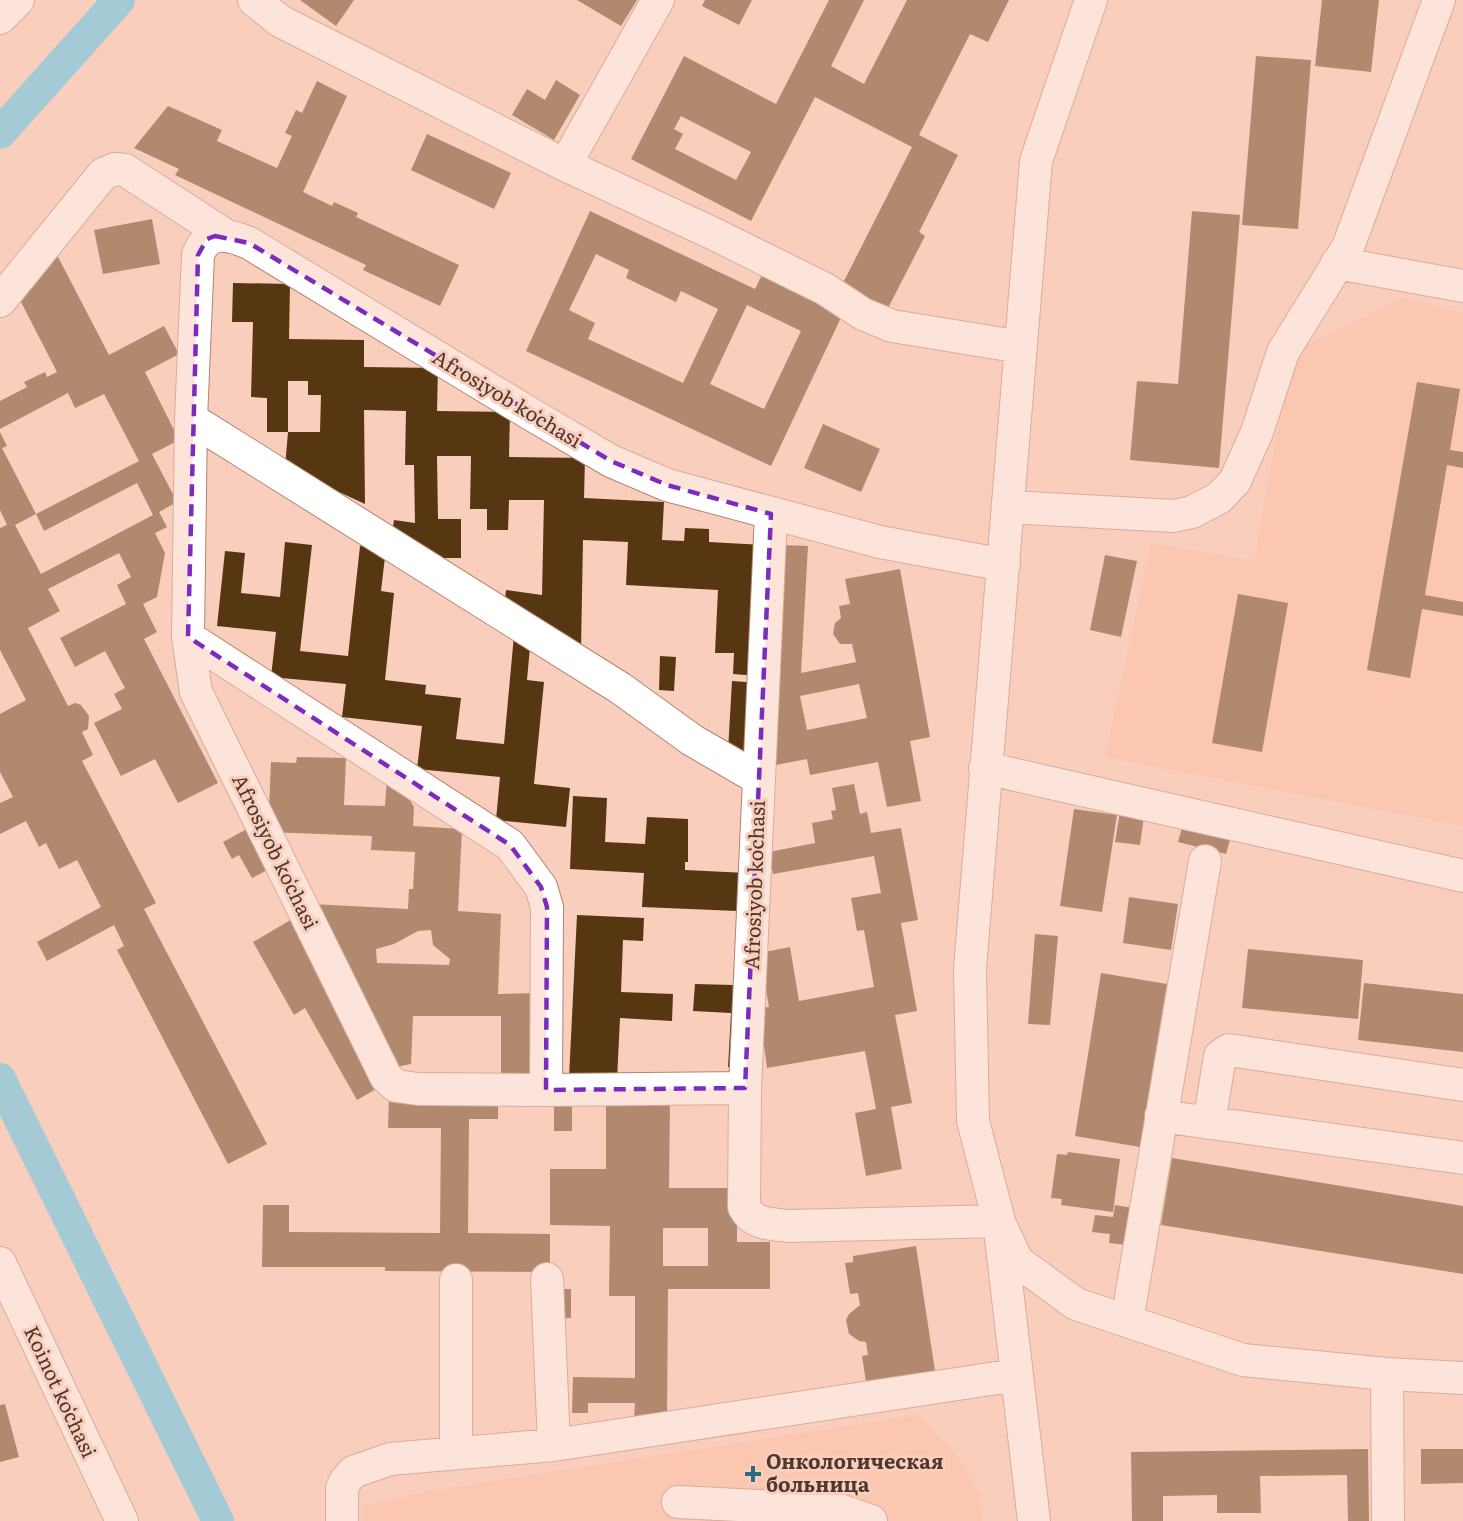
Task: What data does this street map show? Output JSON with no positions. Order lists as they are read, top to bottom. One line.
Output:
{"streets":{"street":["Afrosiyob koʻchasi","Koinot koʻchasi"]},"places":{"health":["Онкологическая больница"]}}
